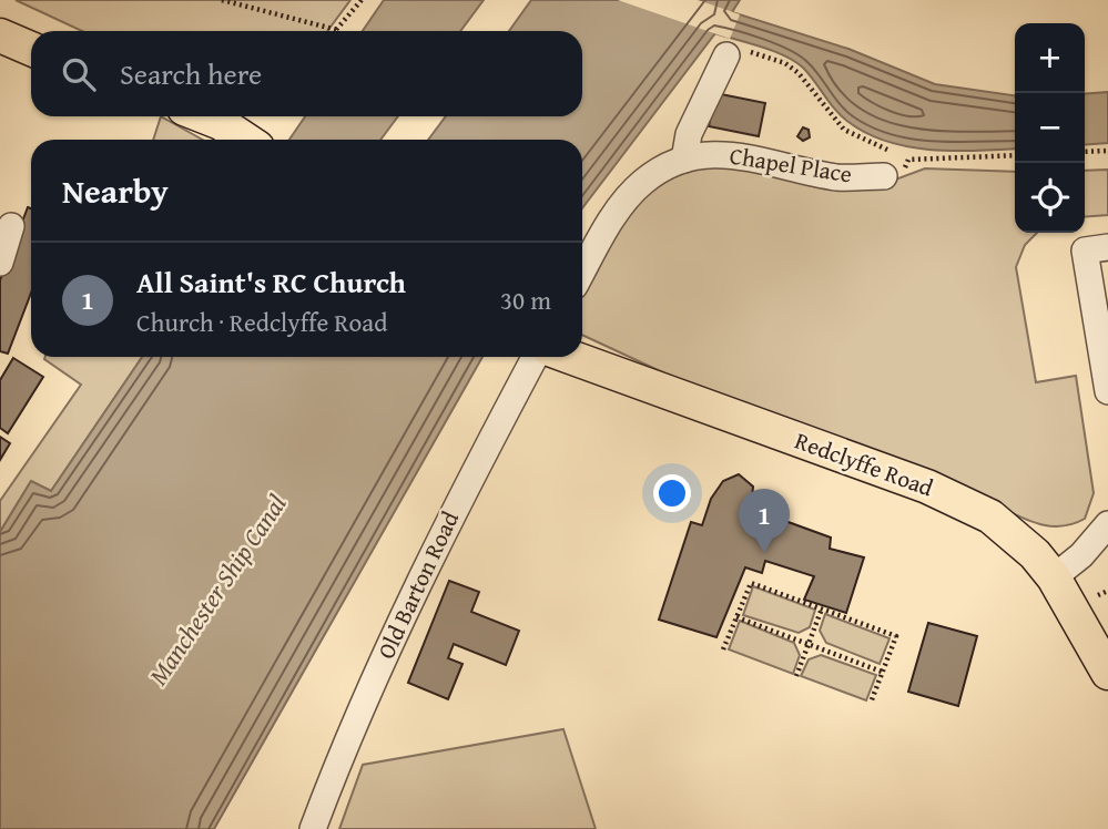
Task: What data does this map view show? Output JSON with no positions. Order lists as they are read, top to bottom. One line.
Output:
{"streets":{"main road":["Redclyffe Road"],"street":["Chapel Place","Old Barton Road"]},"water":["Manchester Ship Canal"],"page":{"map_buttons":["+","−"],"search":"Search here","heading":"Nearby","list":[{"mark":"1","name":"All Saint's RC Church","note":"Church · Redclyffe Road","value":"30 m"}],"pins":"1"}}
